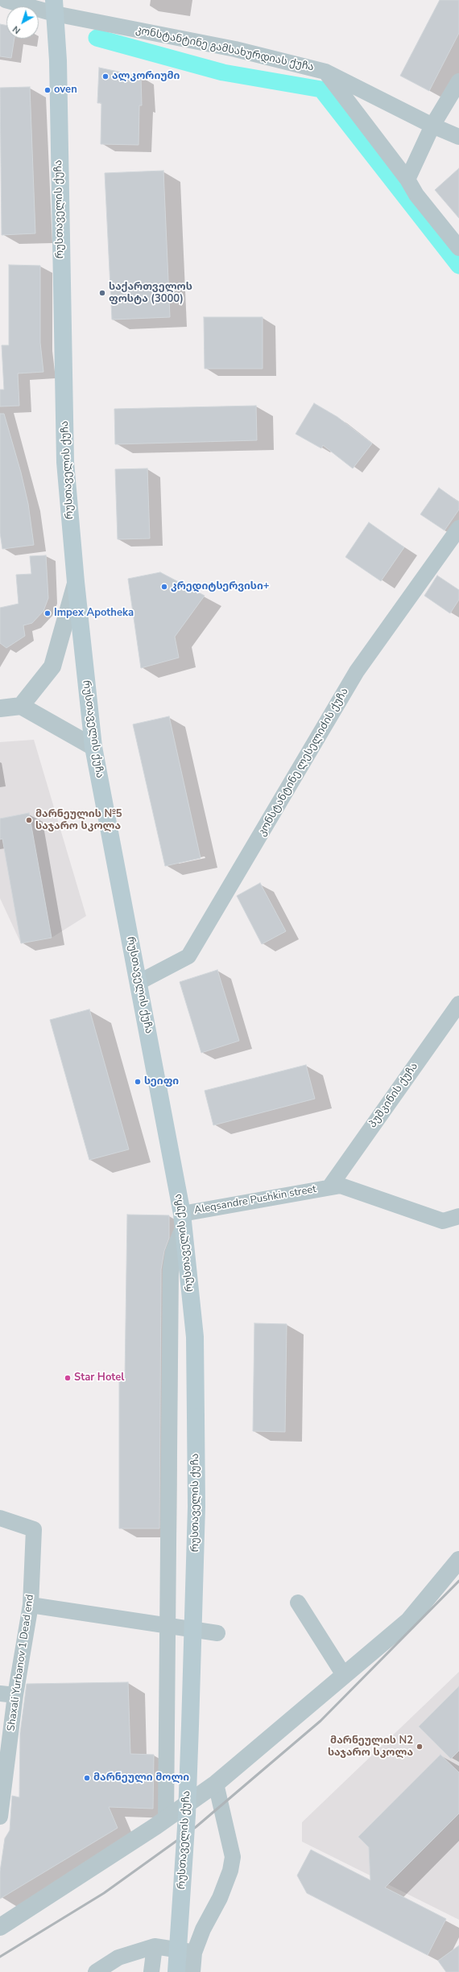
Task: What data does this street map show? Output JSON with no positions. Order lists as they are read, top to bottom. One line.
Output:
{"streets":{"main road":["რუსთაველის ქუჩა"],"street":["კონსტანტინე გამსახურდიას ქუჩა","კონსტანტინე ლესელიძის ქუჩა","პუშკინის ქუჩა","Aleqsandre Pushkin street","Shaxali Yurbanov 1 Dead end"]},"crossings":[["კონსტანტინე გამსახურდიას ქუჩა","რუსთაველის ქუჩა"],["რუსთაველის ქუჩა","კონსტანტინე ლესელიძის ქუჩა"],["რუსთაველის ქუჩა","Aleqsandre Pushkin street"],["პუშკინის ქუჩა","Aleqsandre Pushkin street"]],"places":["ალკორიუმი","oven","საქართველოს ფოსტა (3000)","კრედიტსერვისი+","Impex Apotheka","მარნეულის №5 საჯარო სკოლა","სეიფი","Star Hotel","მარნეულის N2 საჯარო სკოლა","მარნეული მოლი"],"north":"bottom left"}
